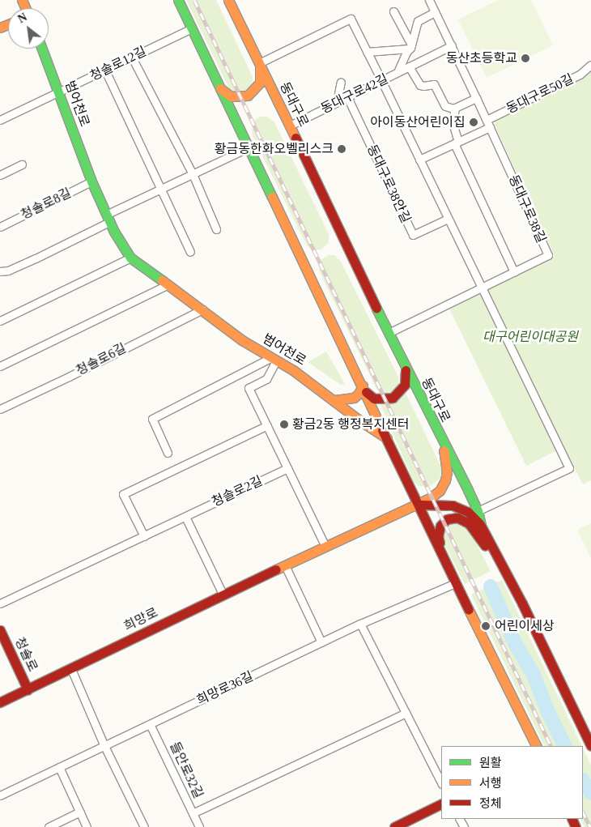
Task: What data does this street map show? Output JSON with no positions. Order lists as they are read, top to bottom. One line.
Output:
{"streets":{"main road":["범어천로","동대구로","희망로","청솔로"],"street":["청솔로12길","동대구로42길","동대구로50길","동대구로38안길","청솔로8길","동대구로38길","청솔로6길","청솔로2길","희망로36길","들안로32길"]},"crossings":[["청솔로12길","범어천로"],["동대구로42길","동대구로"],["동대구로42길","동대구로38안길"],["동대구로42길","동대구로38길"],["동대구로50길","동대구로38길"],["범어천로","청솔로8길"],["범어천로","청솔로6길"],["동대구로","동대구로38길"],["동대구로","희망로"],["희망로","청솔로"],["희망로36길","들안로32길"]],"parks":["대구어린이대공원"],"places":["동산초등학교","아이동산어린이집","황금동한화오벨리스크","황금2동 행정복지센터","어린이세상"],"legend":["원활","서행","정체"],"north":"top left"}
